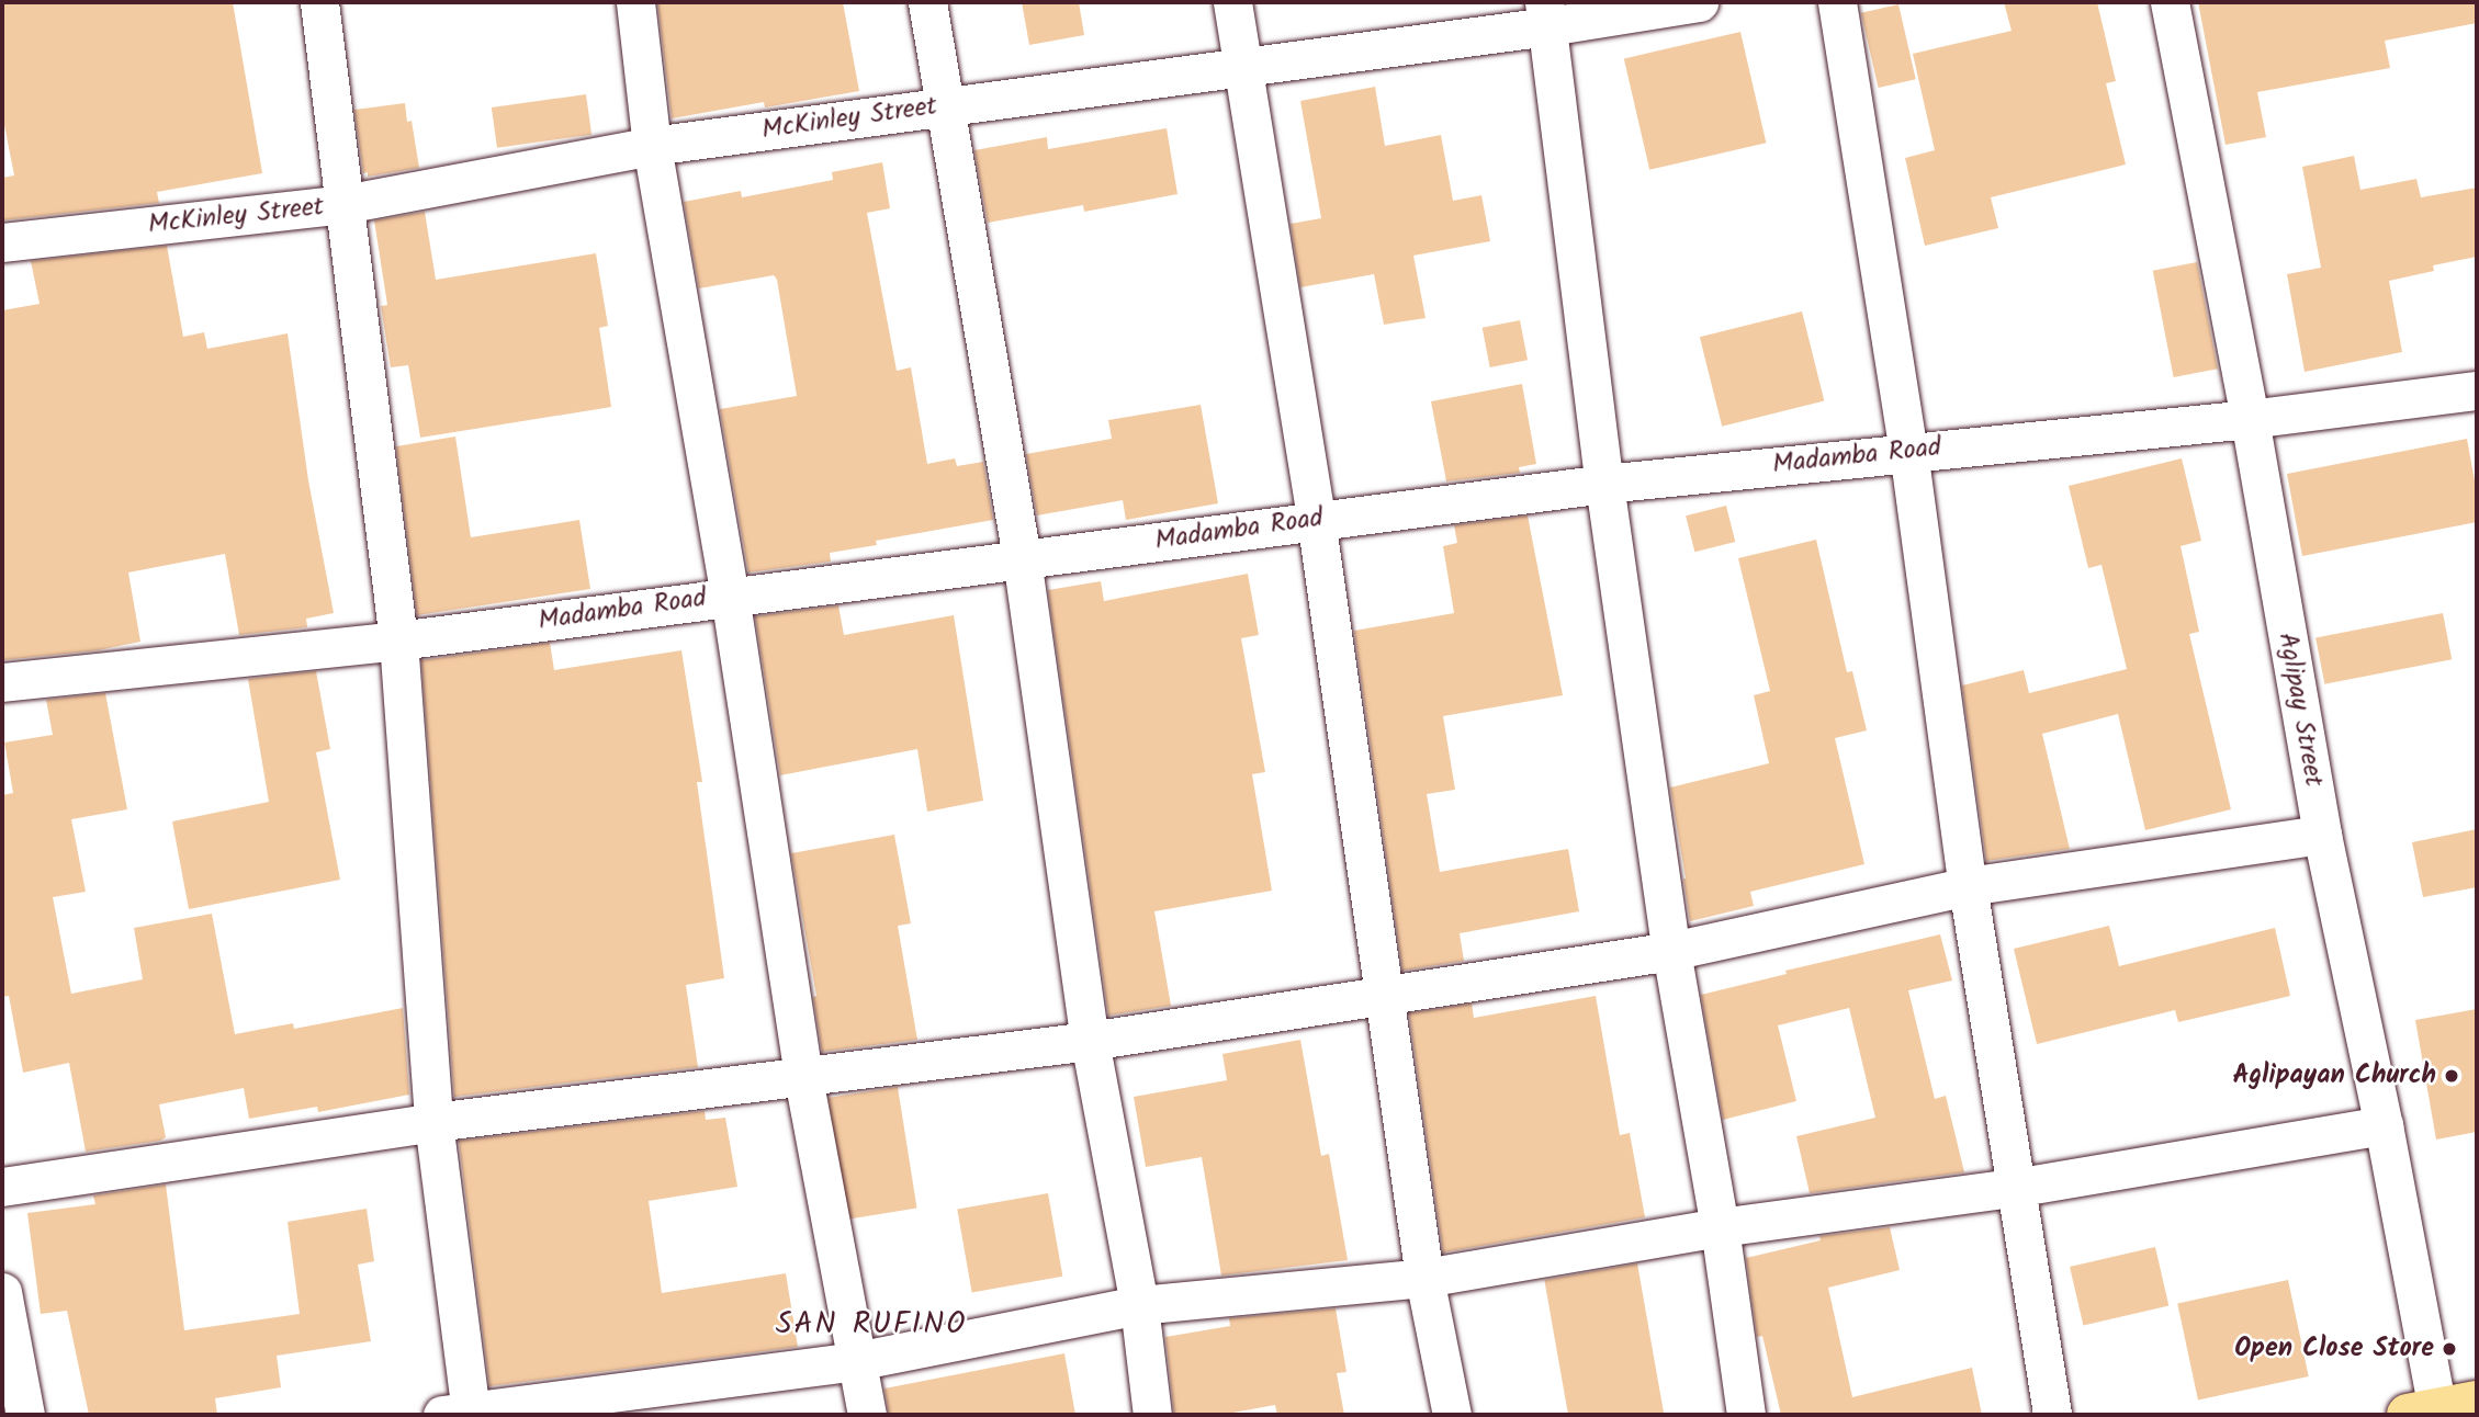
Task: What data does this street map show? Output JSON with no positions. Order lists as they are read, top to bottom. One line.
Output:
{"streets":{"street":["McKinley Street","Madamba Road","Aglipay Street"]},"crossings":[["Madamba Road","Aglipay Street"]],"districts":["SAN RUFINO"],"places":["Aglipayan Church","Open Close Store"]}
